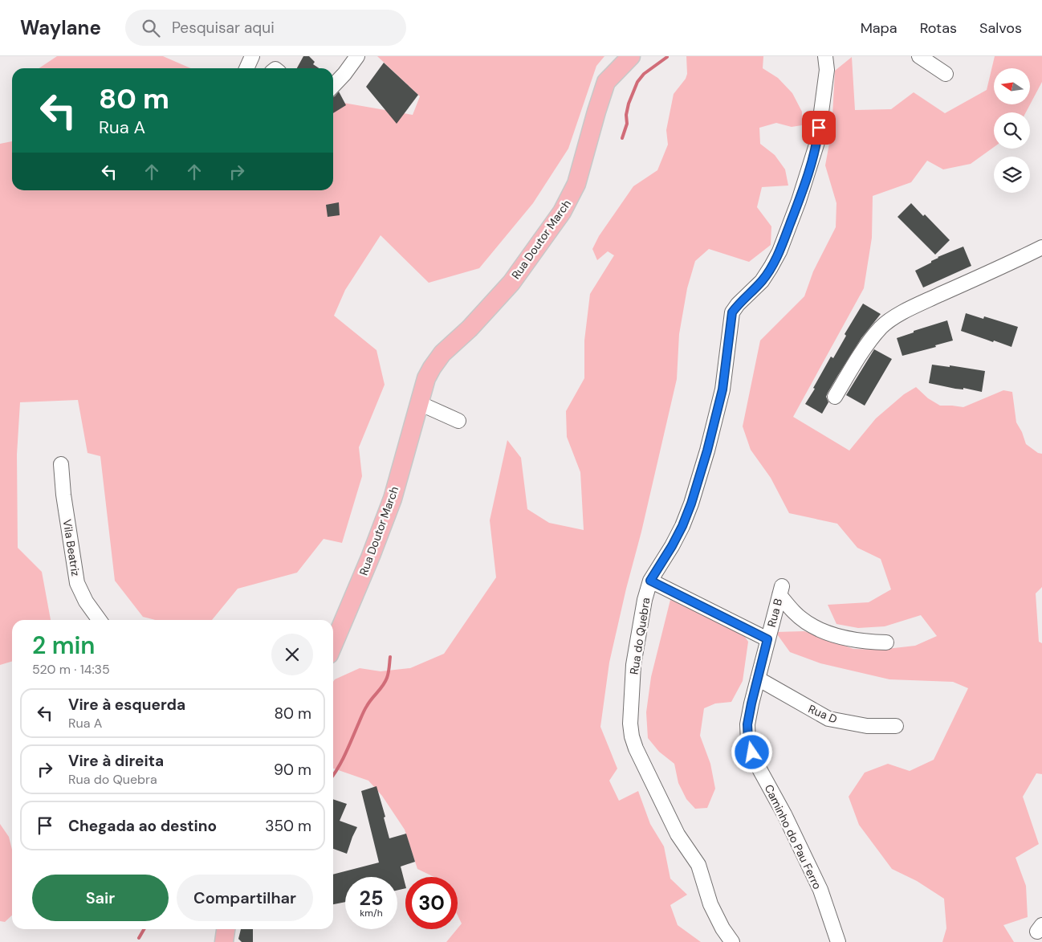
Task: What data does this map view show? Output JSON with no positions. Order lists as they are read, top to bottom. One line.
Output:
{"streets":{"main road":["Rua Doutor March"],"street":["Vila Beatriz","Rua B","Rua do Quebra","Rua D","Caminho do Pau Ferro"]},"crossings":[["Rua B","Caminho do Pau Ferro"],["Rua D","Caminho do Pau Ferro"]],"north":"left","page":{"header":"Waylane","search":"Pesquisar aqui","nav":["Mapa","Rotas","Salvos"],"turn":["80 m","Rua A"],"heading":["2 min","520 m · 14:35"],"list":[{"name":"Vire à esquerda","note":"Rua A","value":"80 m"},{"name":"Vire à direita","note":"Rua do Quebra","value":"90 m"},{"name":"Chegada ao destino","value":"350 m"}],"buttons":["Sair","Compartilhar"],"speed":"25 km/h","limit":"30"}}
